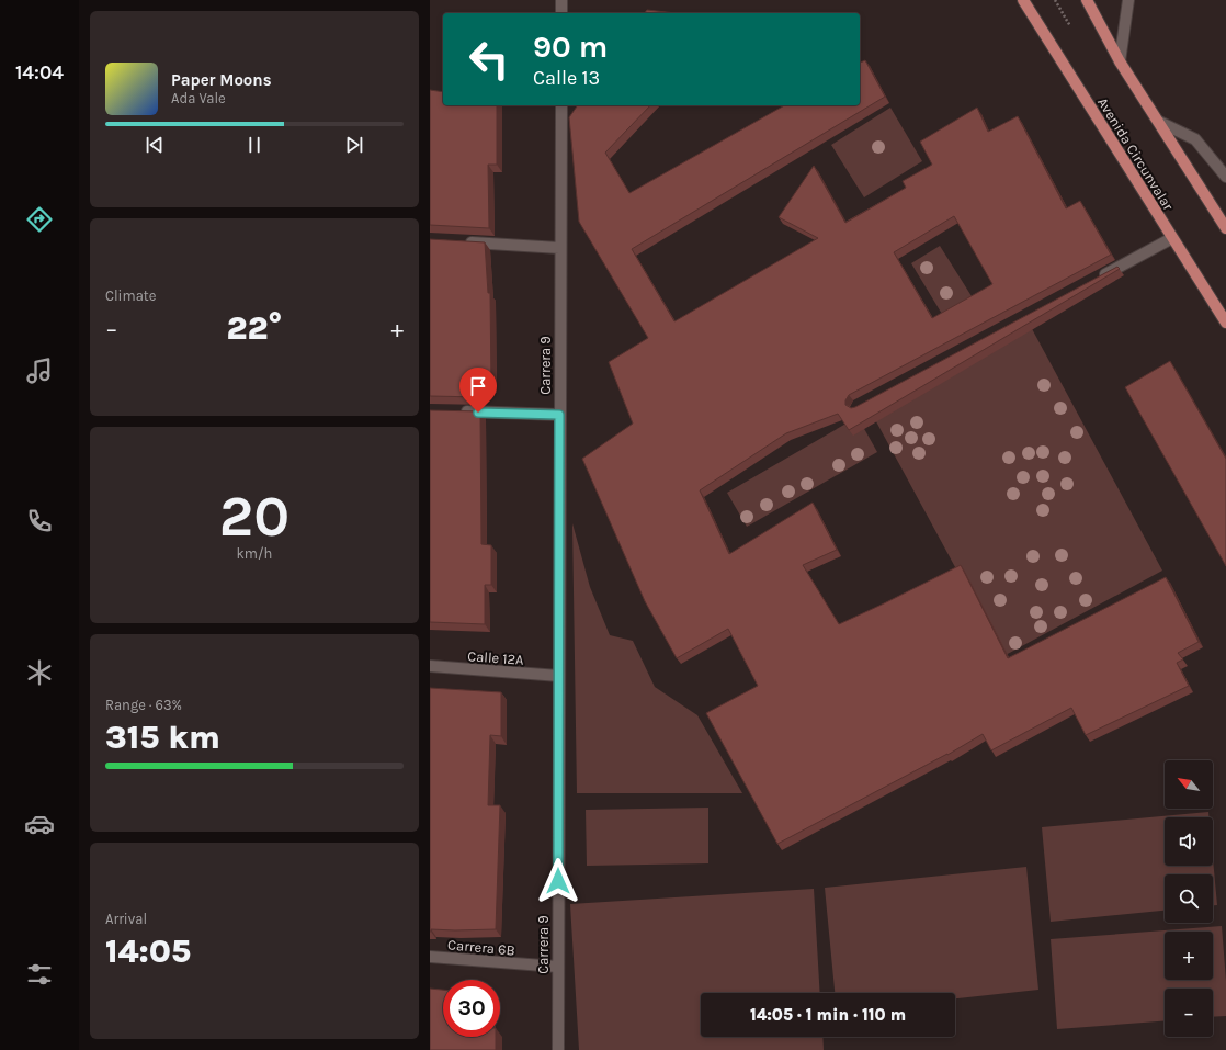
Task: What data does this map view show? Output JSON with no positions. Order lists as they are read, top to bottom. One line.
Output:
{"streets":{"main road":["Avenida Circunvalar"],"street":["Carrera 9","Calle 12A","Carrera 6B"]},"crossings":[["Carrera 9","Calle 12A"],["Carrera 9","Carrera 6B"]],"north":"top left","page":{"tabs":"14:04","turn":["90 m","Calle 13"],"song":["Paper Moons","Ada Vale"],"tile":["Climate",["20","km/h"],["Range · 63%","315 km"],["Arrival","14:05"]],"heat":["−","22°","+"],"map_buttons":["+","−"],"limit":"30","trip":"14:05 · 1 min · 110 m"}}
